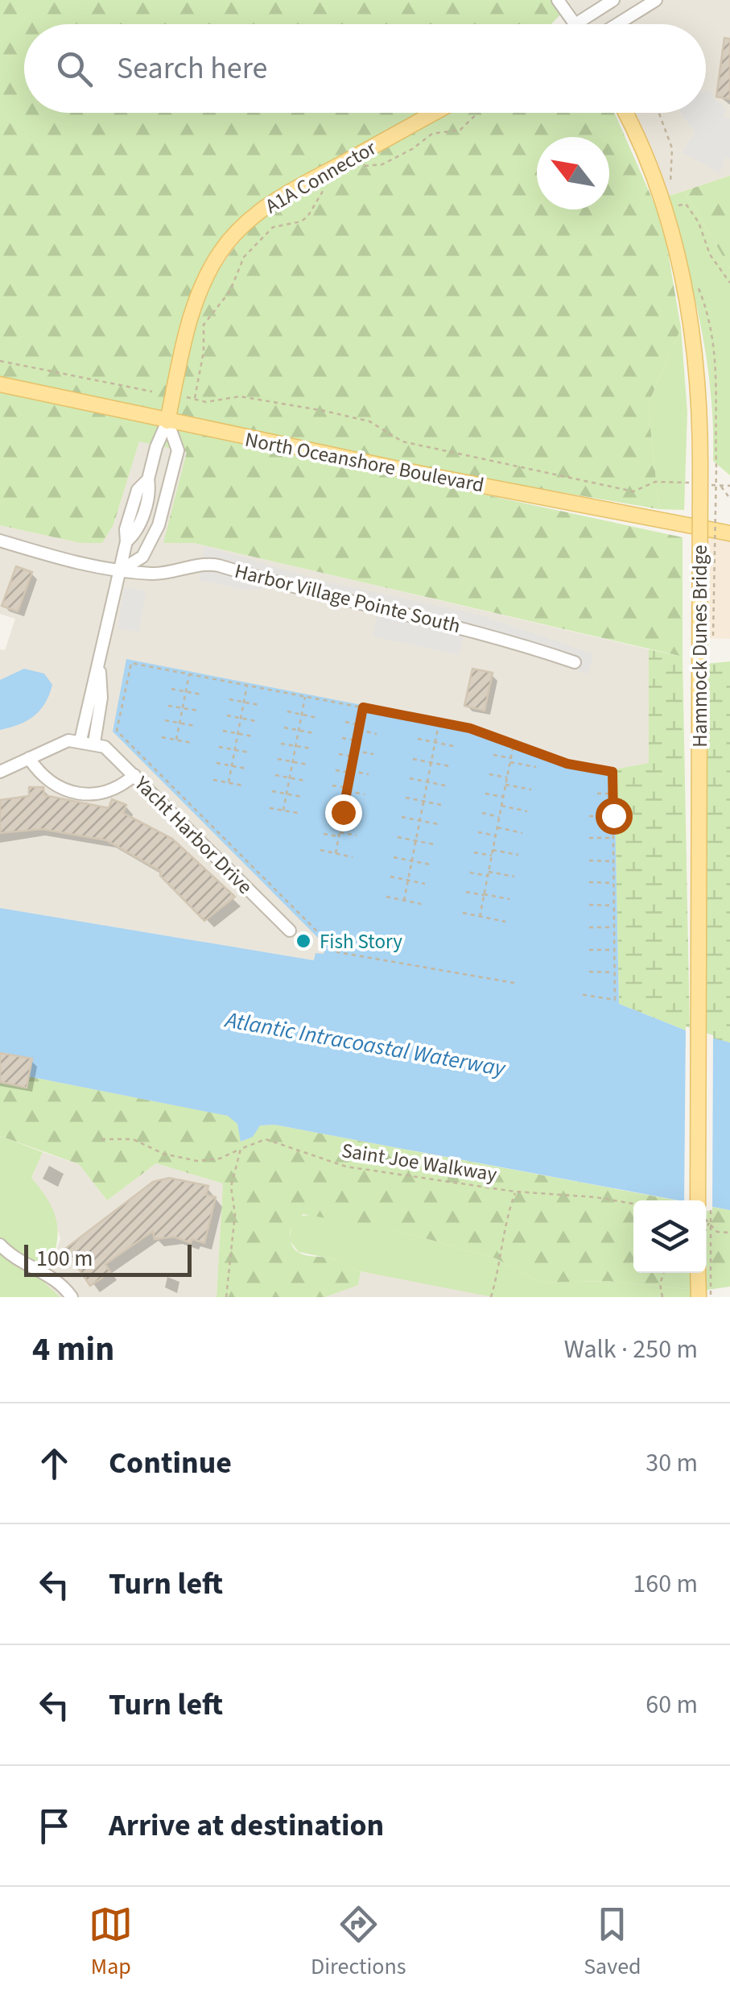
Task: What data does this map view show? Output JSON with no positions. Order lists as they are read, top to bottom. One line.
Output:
{"streets":{"main road":["A1A Connector","North Oceanshore Boulevard","Hammock Dunes Bridge"],"street":["Harbor Village Pointe South","Yacht Harbor Drive"],"path":["Saint Joe Walkway"]},"crossings":[["A1A Connector","North Oceanshore Boulevard"]],"water":["Atlantic Intracoastal Waterway"],"places":["Fish Story"],"scale_bar":"100 m","north":"top left","page":{"search":"Search here","scale":"100 m","heading":["4 min","Walk · 250 m"],"list":[["Continue","30 m"],["Turn left","160 m"],["Turn left","60 m"],"Arrive at destination"],"nav":["Map","Directions","Saved"]}}
